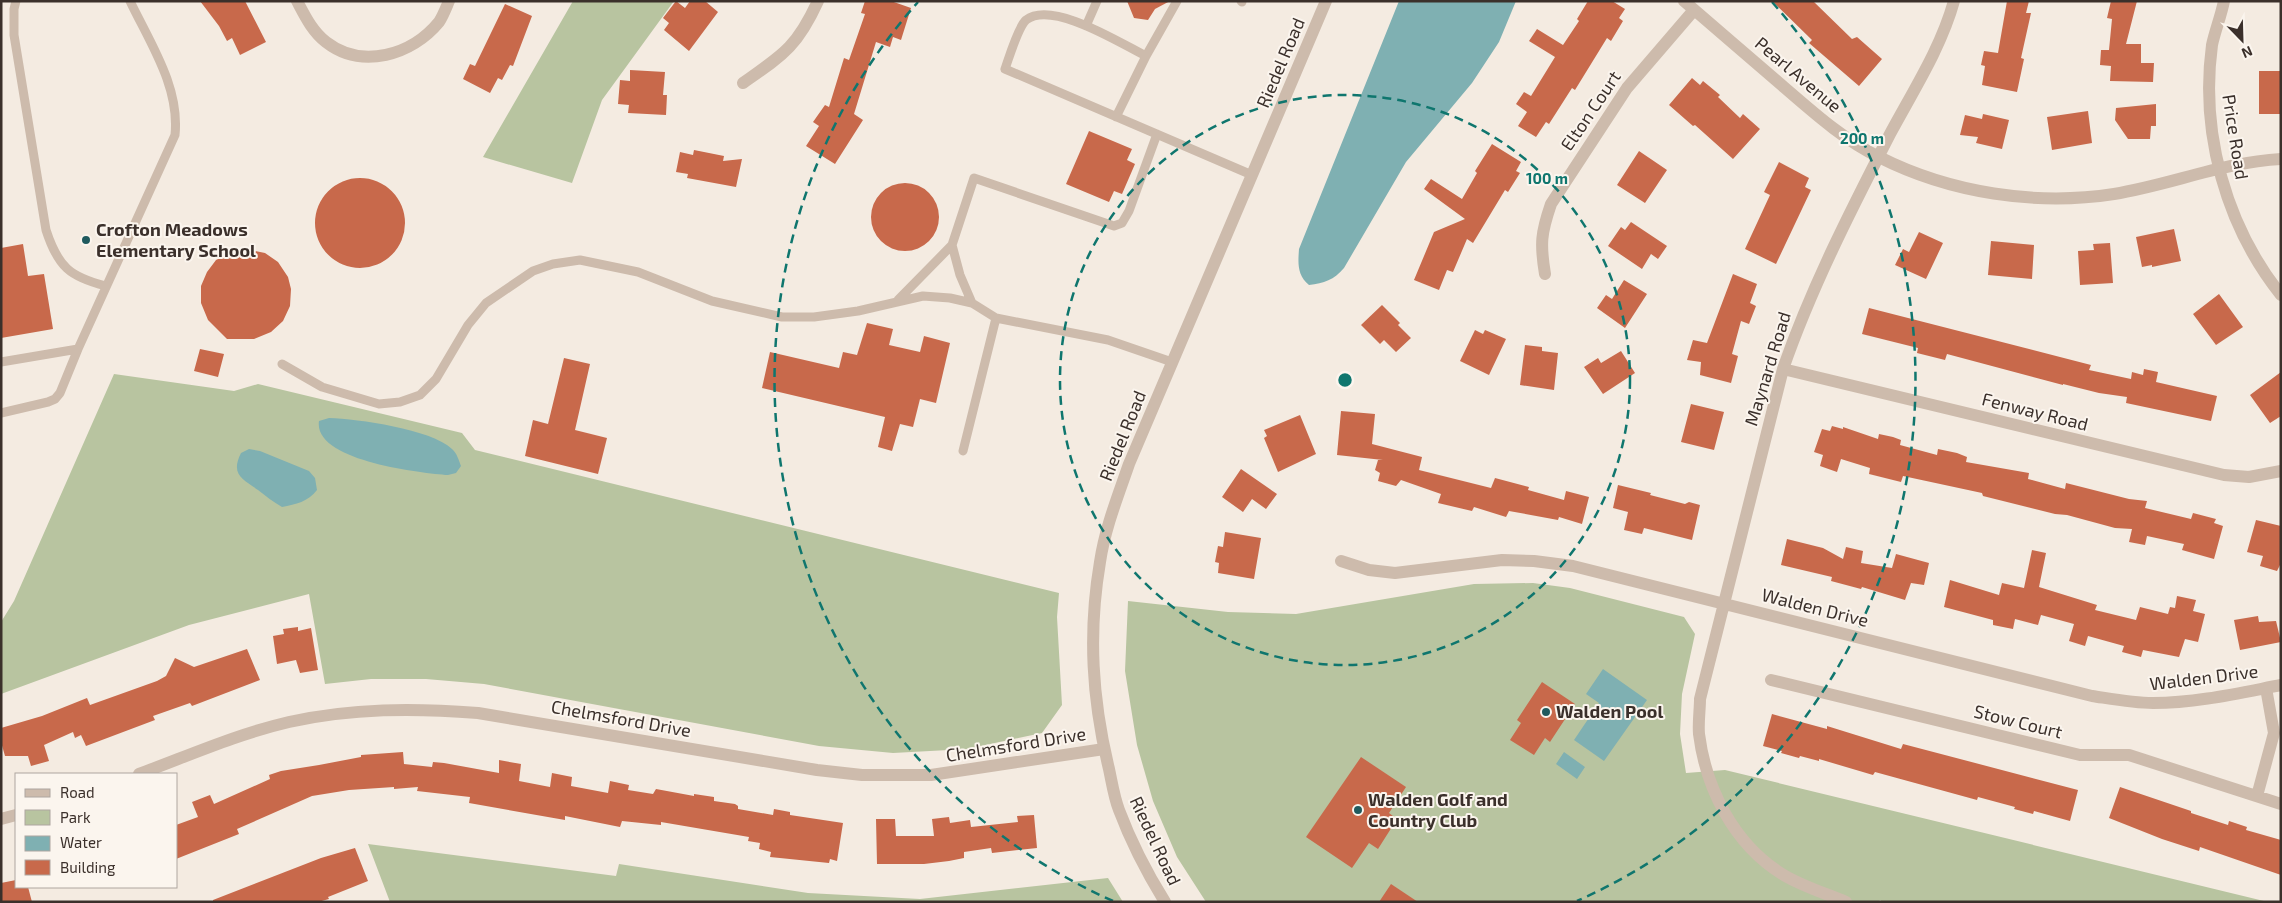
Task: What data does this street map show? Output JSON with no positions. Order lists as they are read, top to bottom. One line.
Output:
{"streets":{"street":["Riedel Road","Pearl Avenue","Elton Court","Price Road","Maynard Road","Fenway Road","Walden Drive","Chelmsford Drive","Stow Court"]},"crossings":[["Riedel Road","Chelmsford Drive"],["Pearl Avenue","Elton Court"],["Pearl Avenue","Price Road"],["Pearl Avenue","Maynard Road"],["Maynard Road","Fenway Road"],["Maynard Road","Walden Drive"]],"places":["Crofton Meadows Elementary School","Walden Pool","Walden Golf and Country Club"],"legend":["Road","Park","Water","Building"],"north":"bottom right","rings":["200 m","100 m"]}
